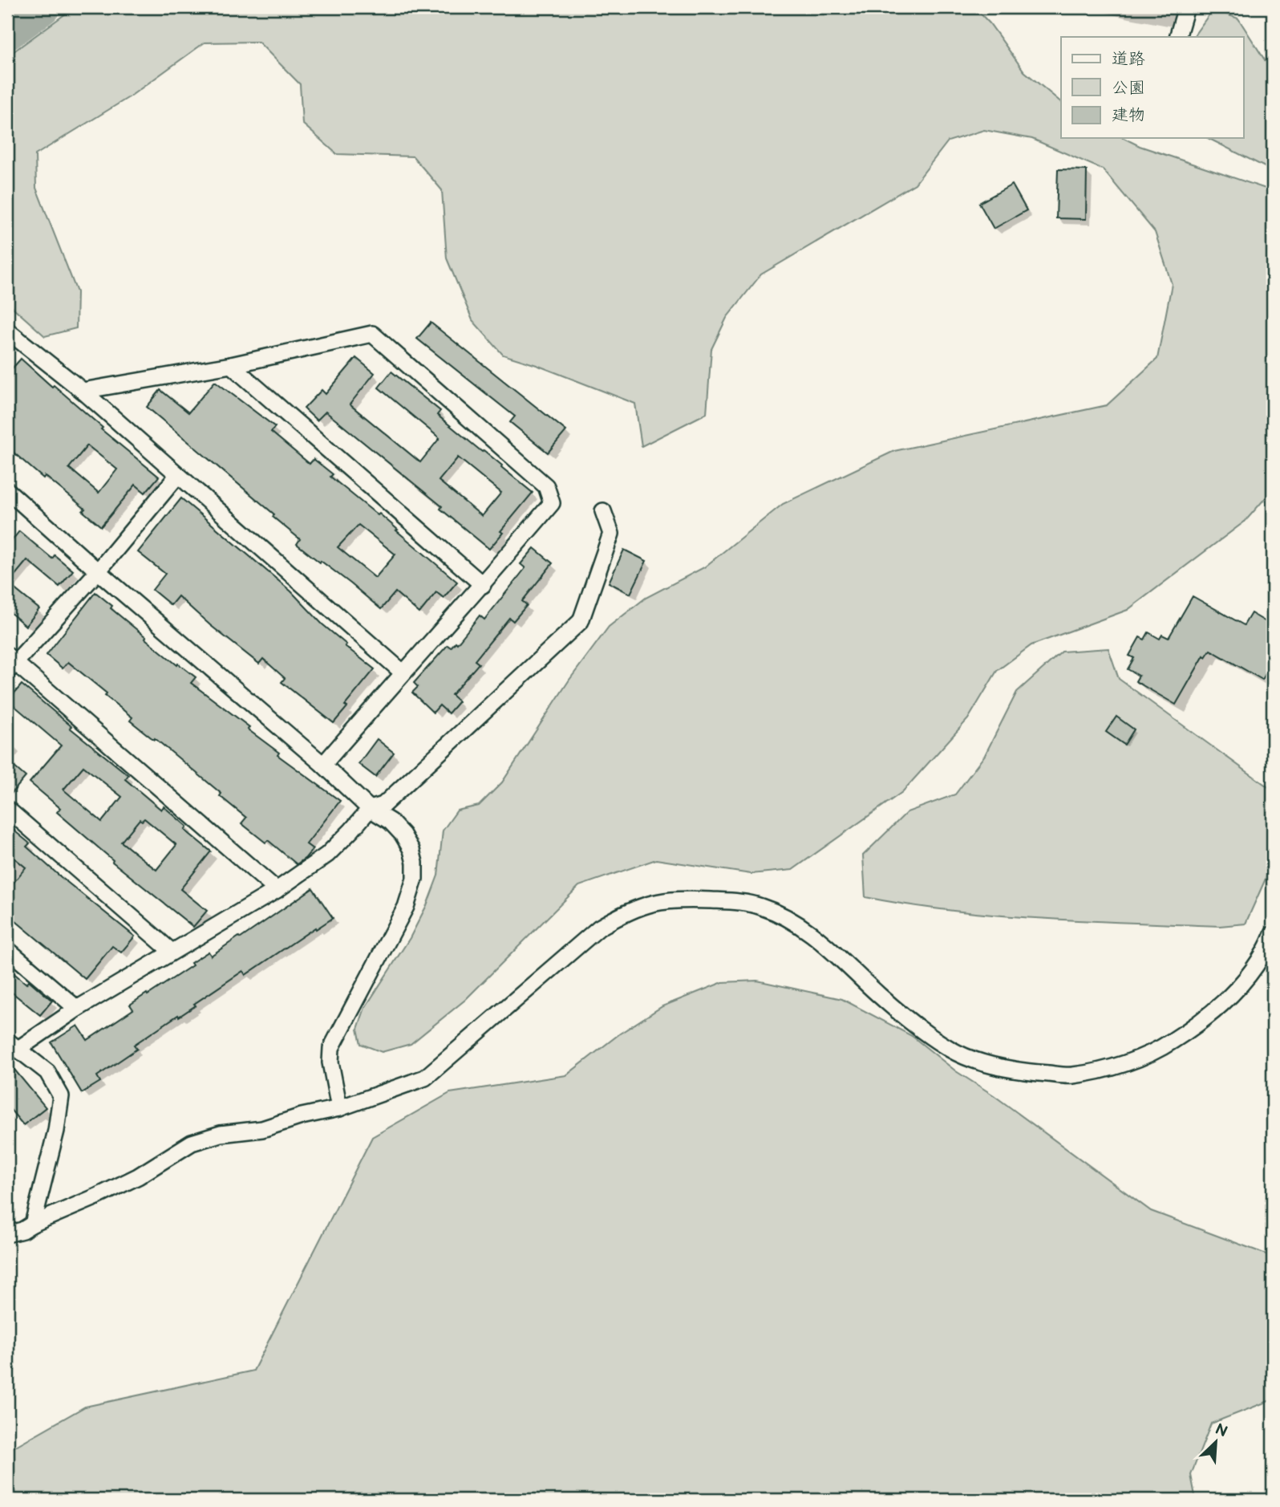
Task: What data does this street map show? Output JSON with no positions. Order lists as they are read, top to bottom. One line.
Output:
{"legend":["道路","公園","建物"],"north":"top right"}
